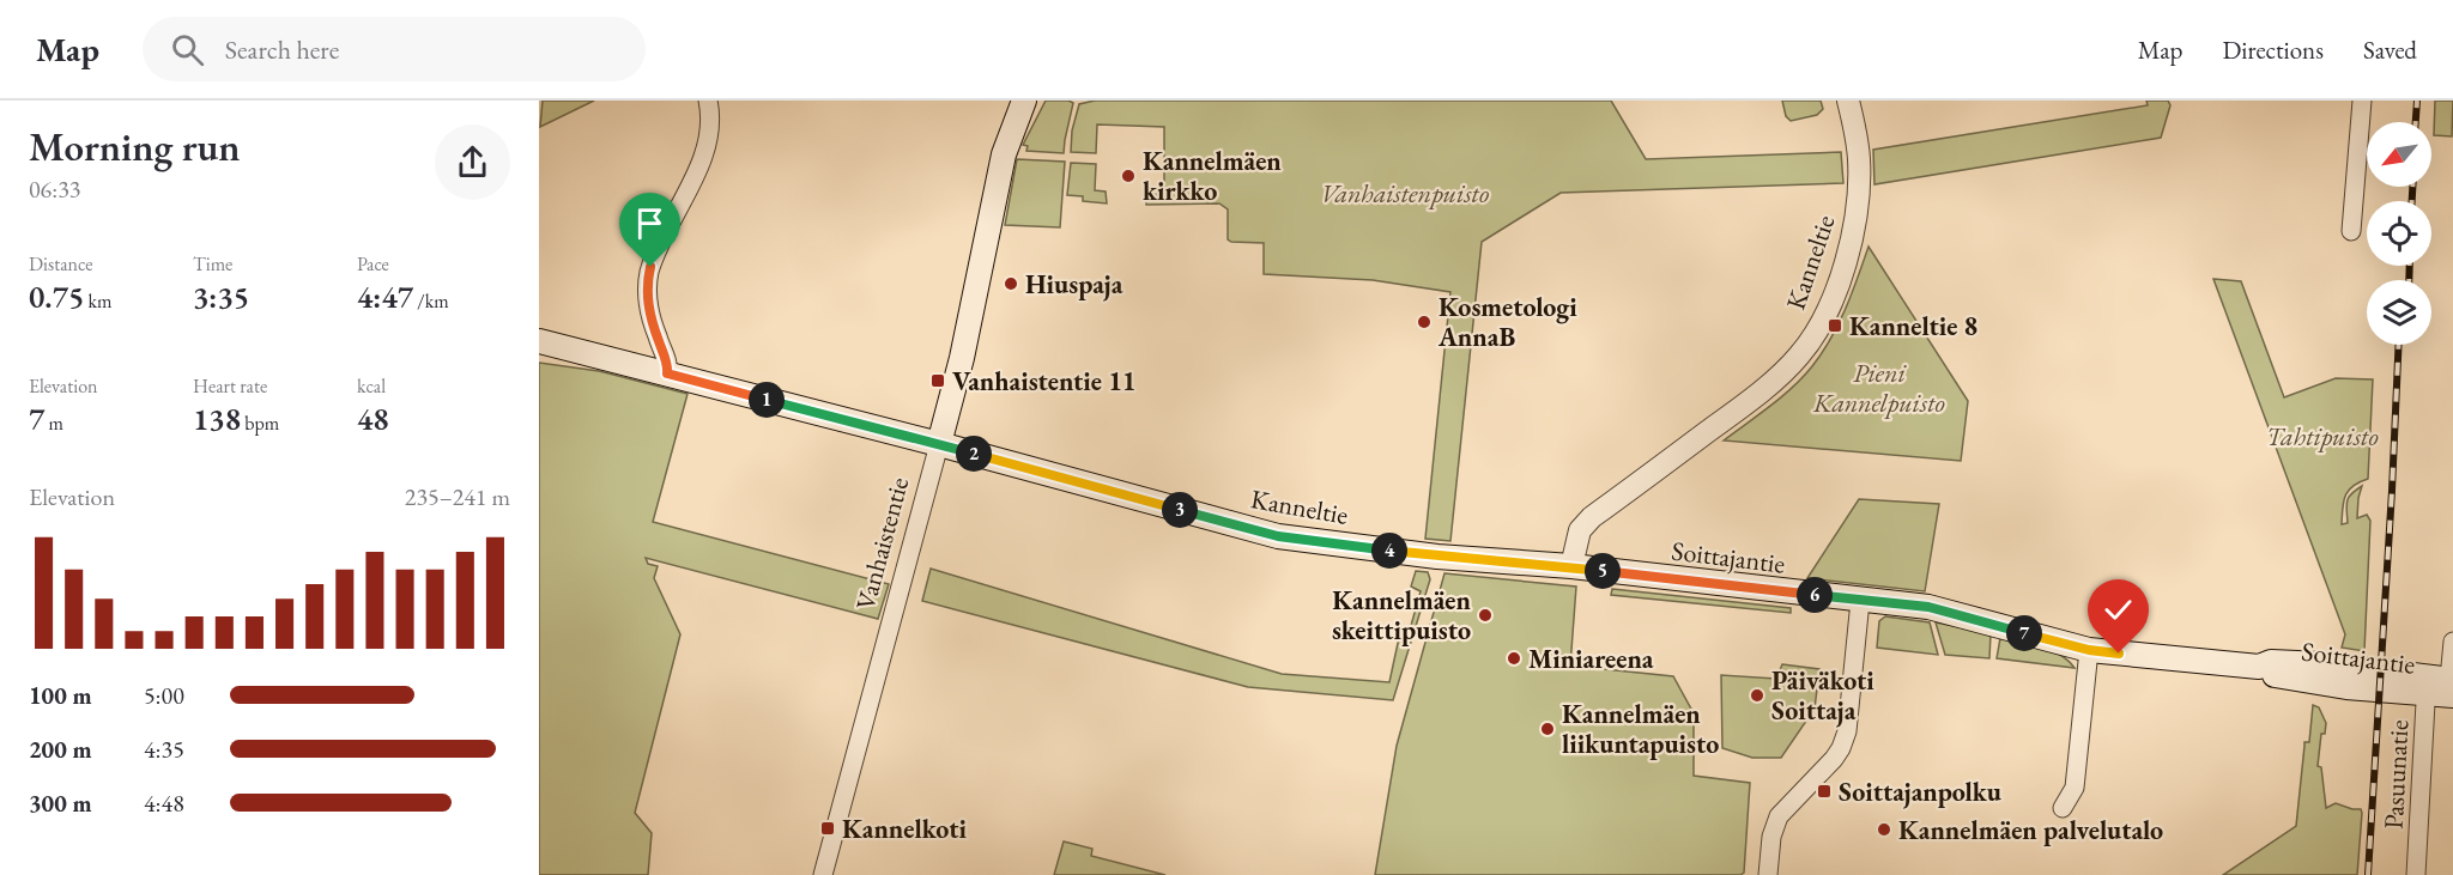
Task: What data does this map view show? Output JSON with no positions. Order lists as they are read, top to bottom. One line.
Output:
{"streets":{"main road":["Kanneltie","Vanhaistentie","Soittajantie"],"street":["Pasuunatie"]},"crossings":[["Kanneltie","Vanhaistentie"],["Kanneltie","Soittajantie"],["Soittajantie","Pasuunatie"]],"parks":["Vanhaistenpuisto","Pieni Kannelpuisto","Tahtipuisto"],"places":{"other":["Kannelmäen kirkko","Hiuspaja","Kosmetologi AnnaB","Kannelmäen skeittipuisto","Miniareena","Päiväkoti Soittaja","Kannelmäen liikuntapuisto","Kannelmäen palvelutalo"],"transit":["Kanneltie 8","Vanhaistentie 11","Soittajanpolku","Kannelkoti"]},"north":"bottom left","page":{"header":"Map","search":"Search here","nav":["Map","Directions","Saved"],"heading":["Morning run","06:33"],"stats":[["Distance","0.75 km"],["Time","3:35"],["Pace","4:47 /km"],["Elevation","7 m"],["Heart rate","138 bpm"],["kcal","48"]],"pins":["1","2","3","4","5","6","7"],"chart":["Elevation","235–241 m"],"list":[{"name":"100 m","note":"5:00"},{"name":"200 m","note":"4:35"},{"name":"300 m","note":"4:48"}]}}
